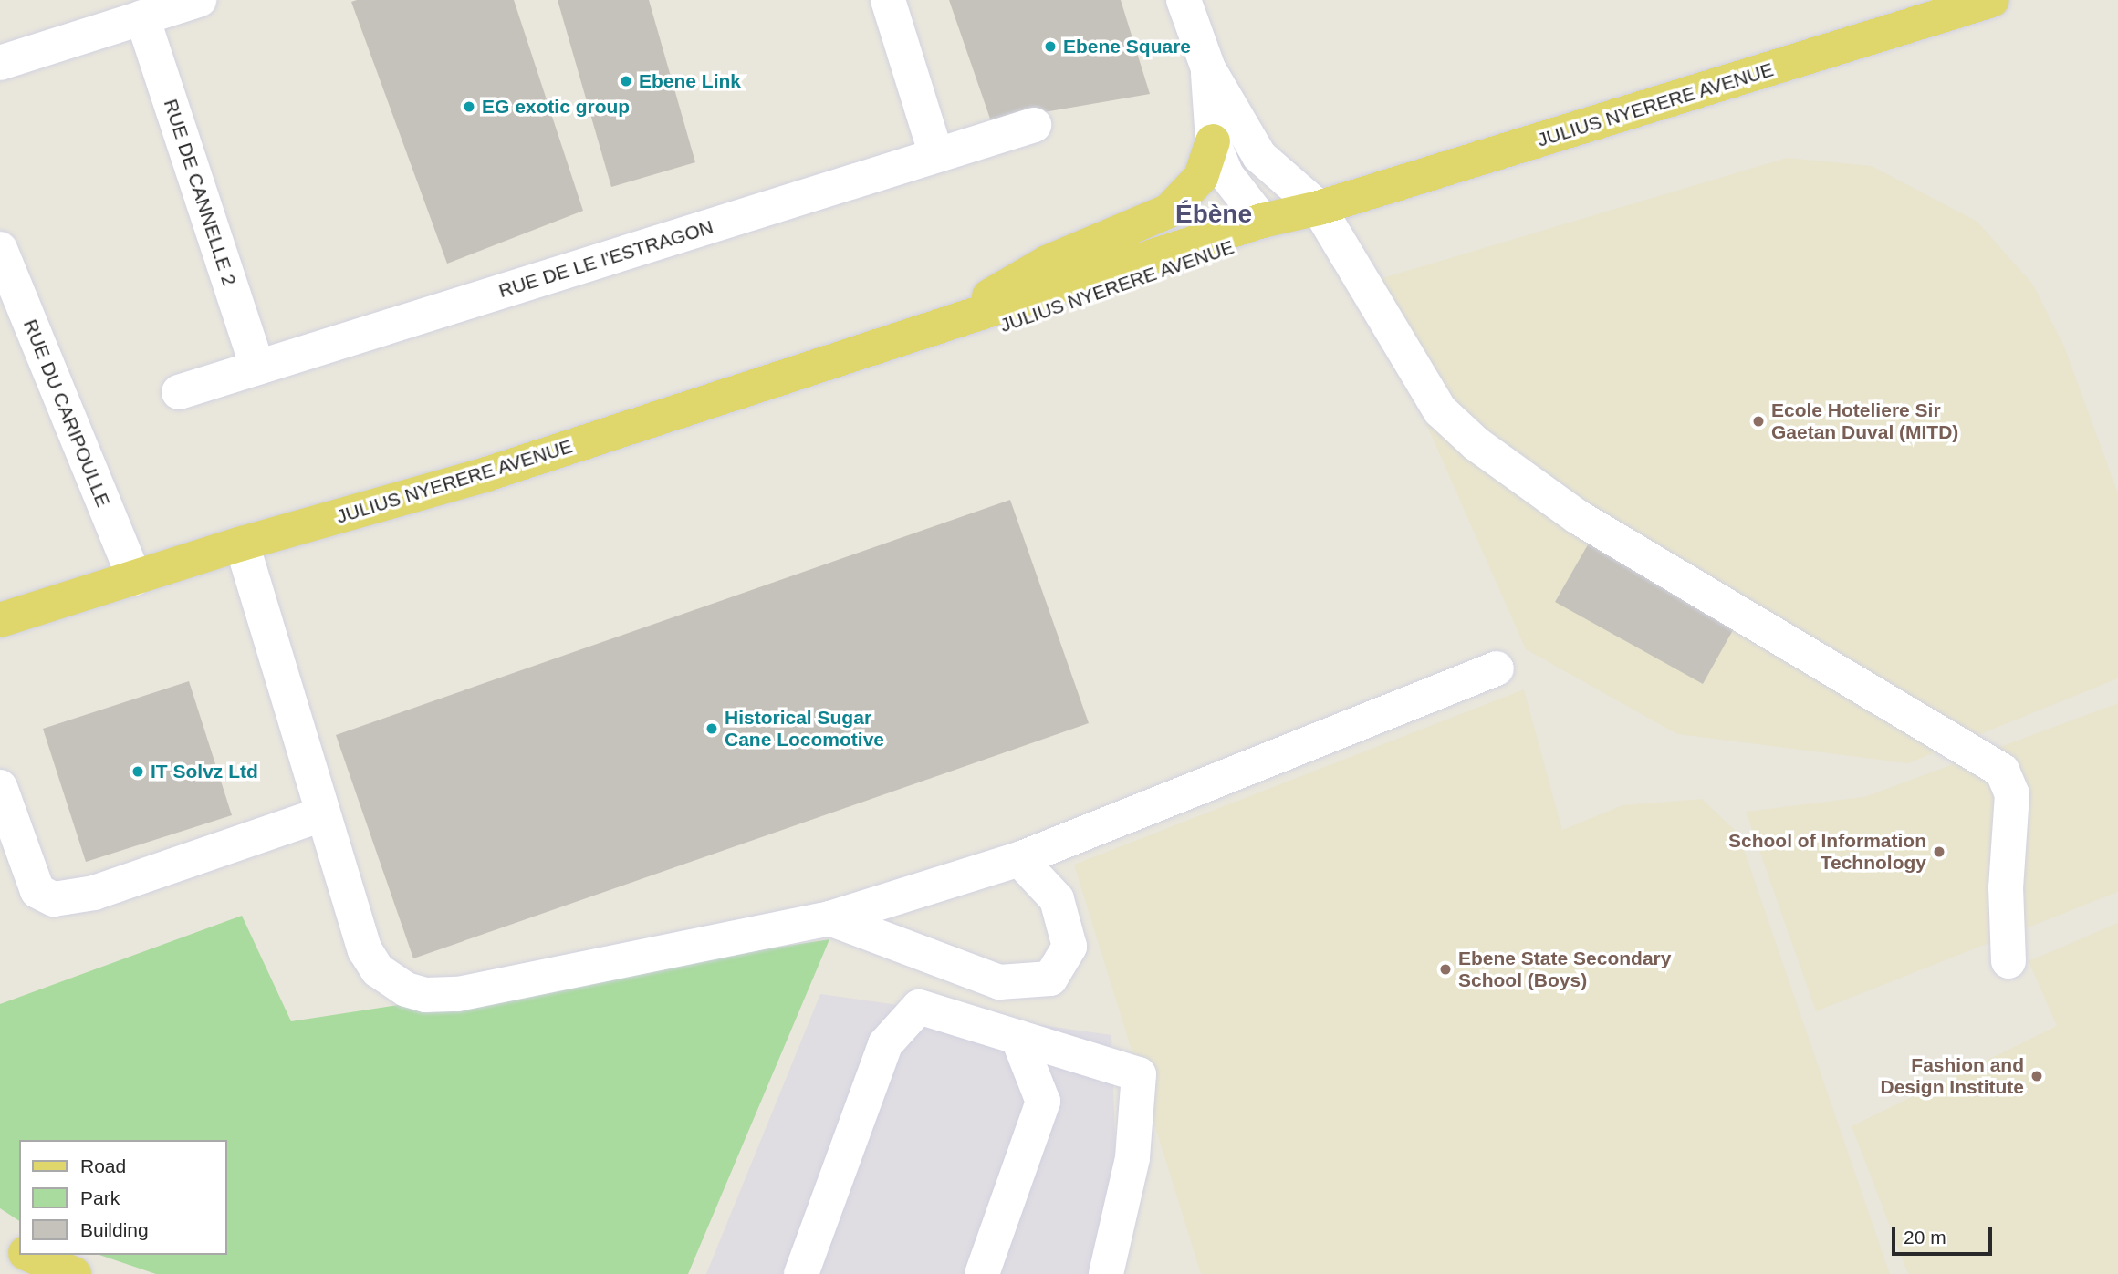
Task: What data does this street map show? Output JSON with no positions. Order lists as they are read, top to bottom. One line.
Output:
{"streets":{"main road":["JULIUS NYERERE AVENUE"],"street":["RUE DE CANNELLE 2","RUE DE LE I'ESTRAGON","RUE DU CARIPOULLE"]},"crossings":[["JULIUS NYERERE AVENUE","RUE DU CARIPOULLE"],["RUE DE CANNELLE 2","RUE DE LE I'ESTRAGON"]],"districts":["Ébène"],"places":["Ebene Square","Ebene Link","EG exotic group","Ecole Hoteliere Sir Gaetan Duval (MITD)","Historical Sugar Cane Locomotive","IT Solvz Ltd","School of Information Technology","Ebene State Secondary School (Boys)","Fashion and Design Institute"],"legend":["Road","Park","Building"],"scale_bar":"20 m"}
